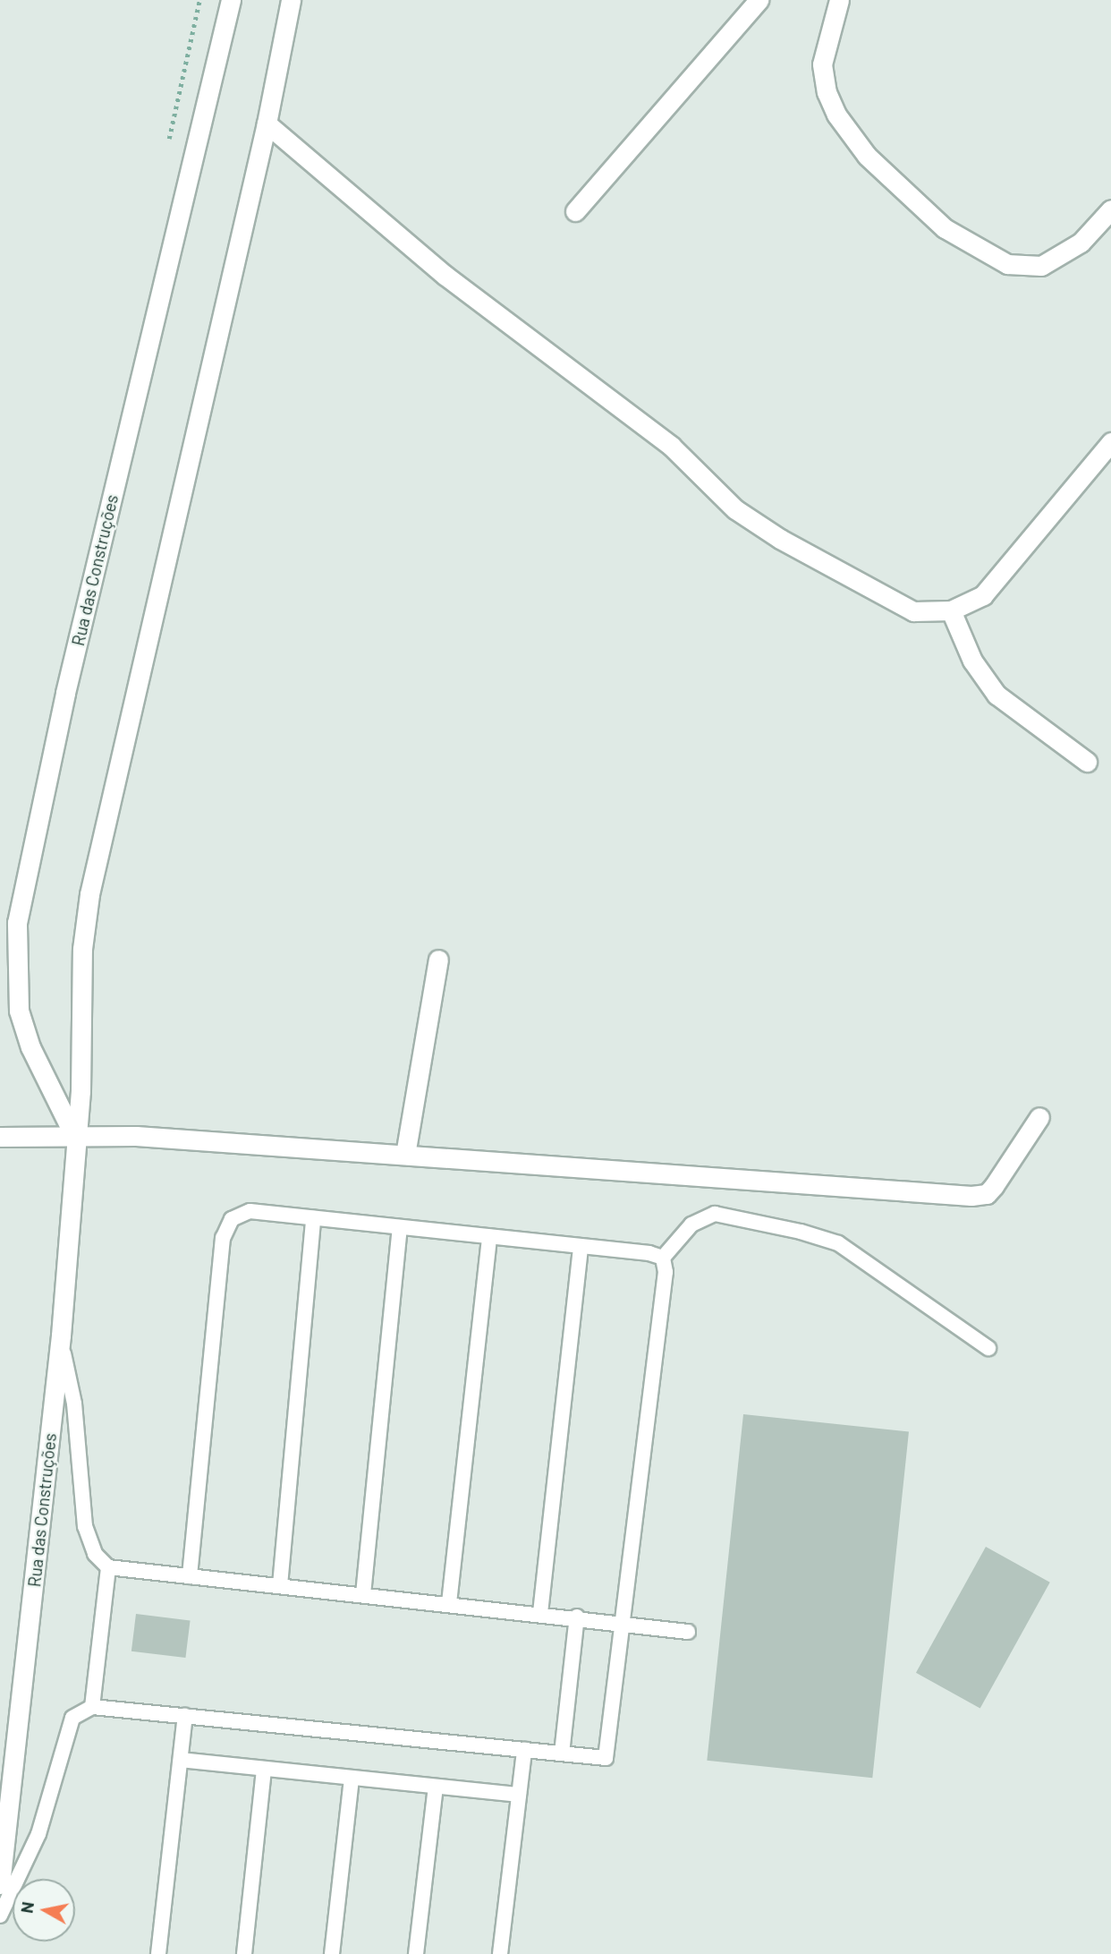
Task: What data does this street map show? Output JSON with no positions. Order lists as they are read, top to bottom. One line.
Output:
{"streets":{"street":["Rua das Construções"]},"north":"left"}
